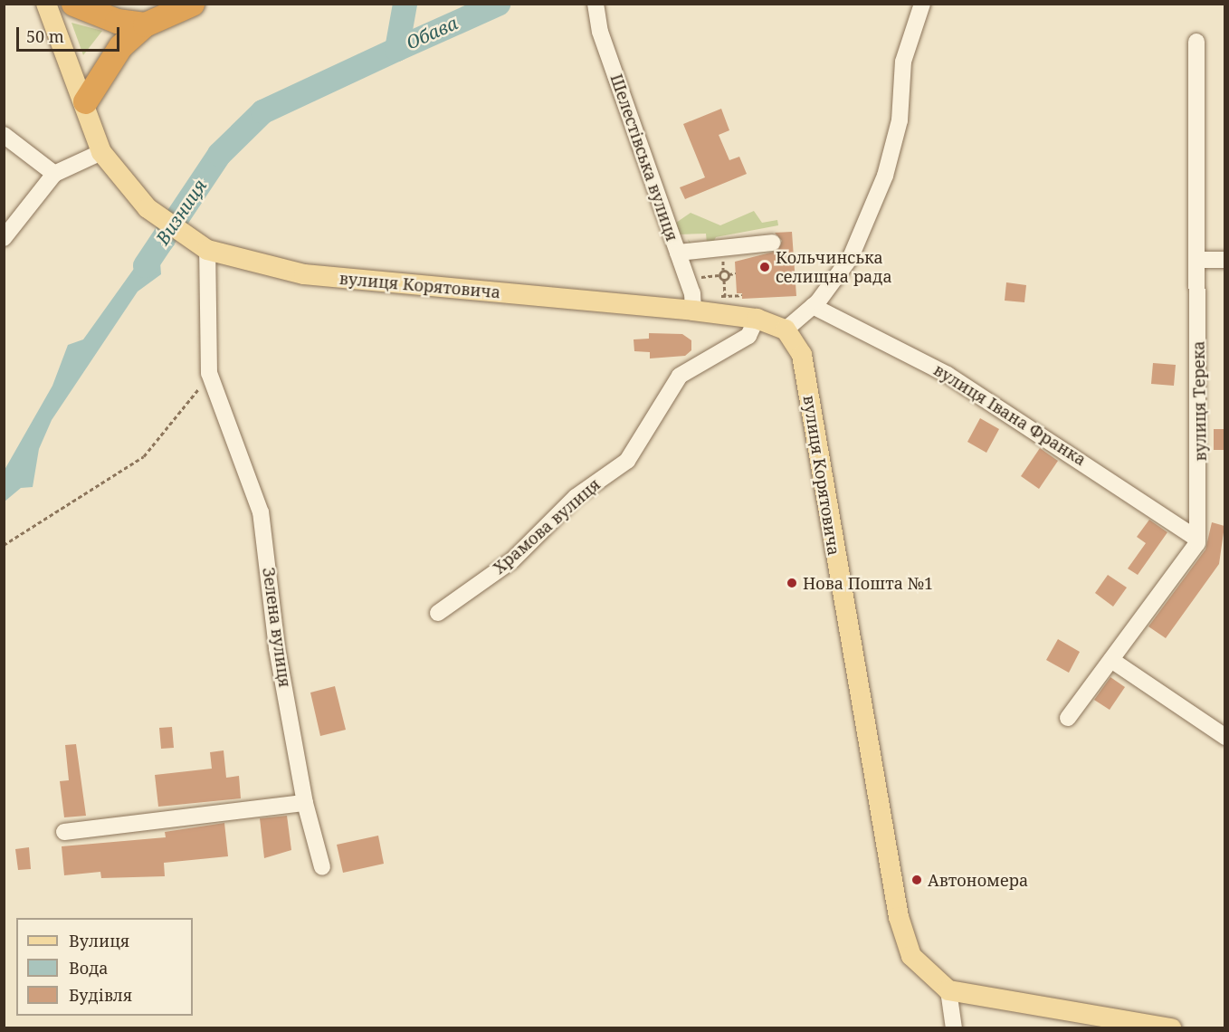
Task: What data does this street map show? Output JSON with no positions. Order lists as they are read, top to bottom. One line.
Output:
{"streets":{"main road":["вулиця Корятовича"],"street":["Шелестівська вулиця","вулиця Терека","вулиця Івана Франка","Храмова вулиця","Зелена вулиця"]},"crossings":[["Шелестівська вулиця","вулиця Корятовича"],["вулиця Корятовича","Храмова вулиця"],["вулиця Корятовича","Зелена вулиця"],["вулиця Терека","вулиця Івана Франка"]],"water":["Обава","Визниця"],"places":["Кольчинська селищна рада","Нова Пошта №1","Автономера"],"legend":["Вулиця","Вода","Будівля"],"scale_bar":"50 m"}
